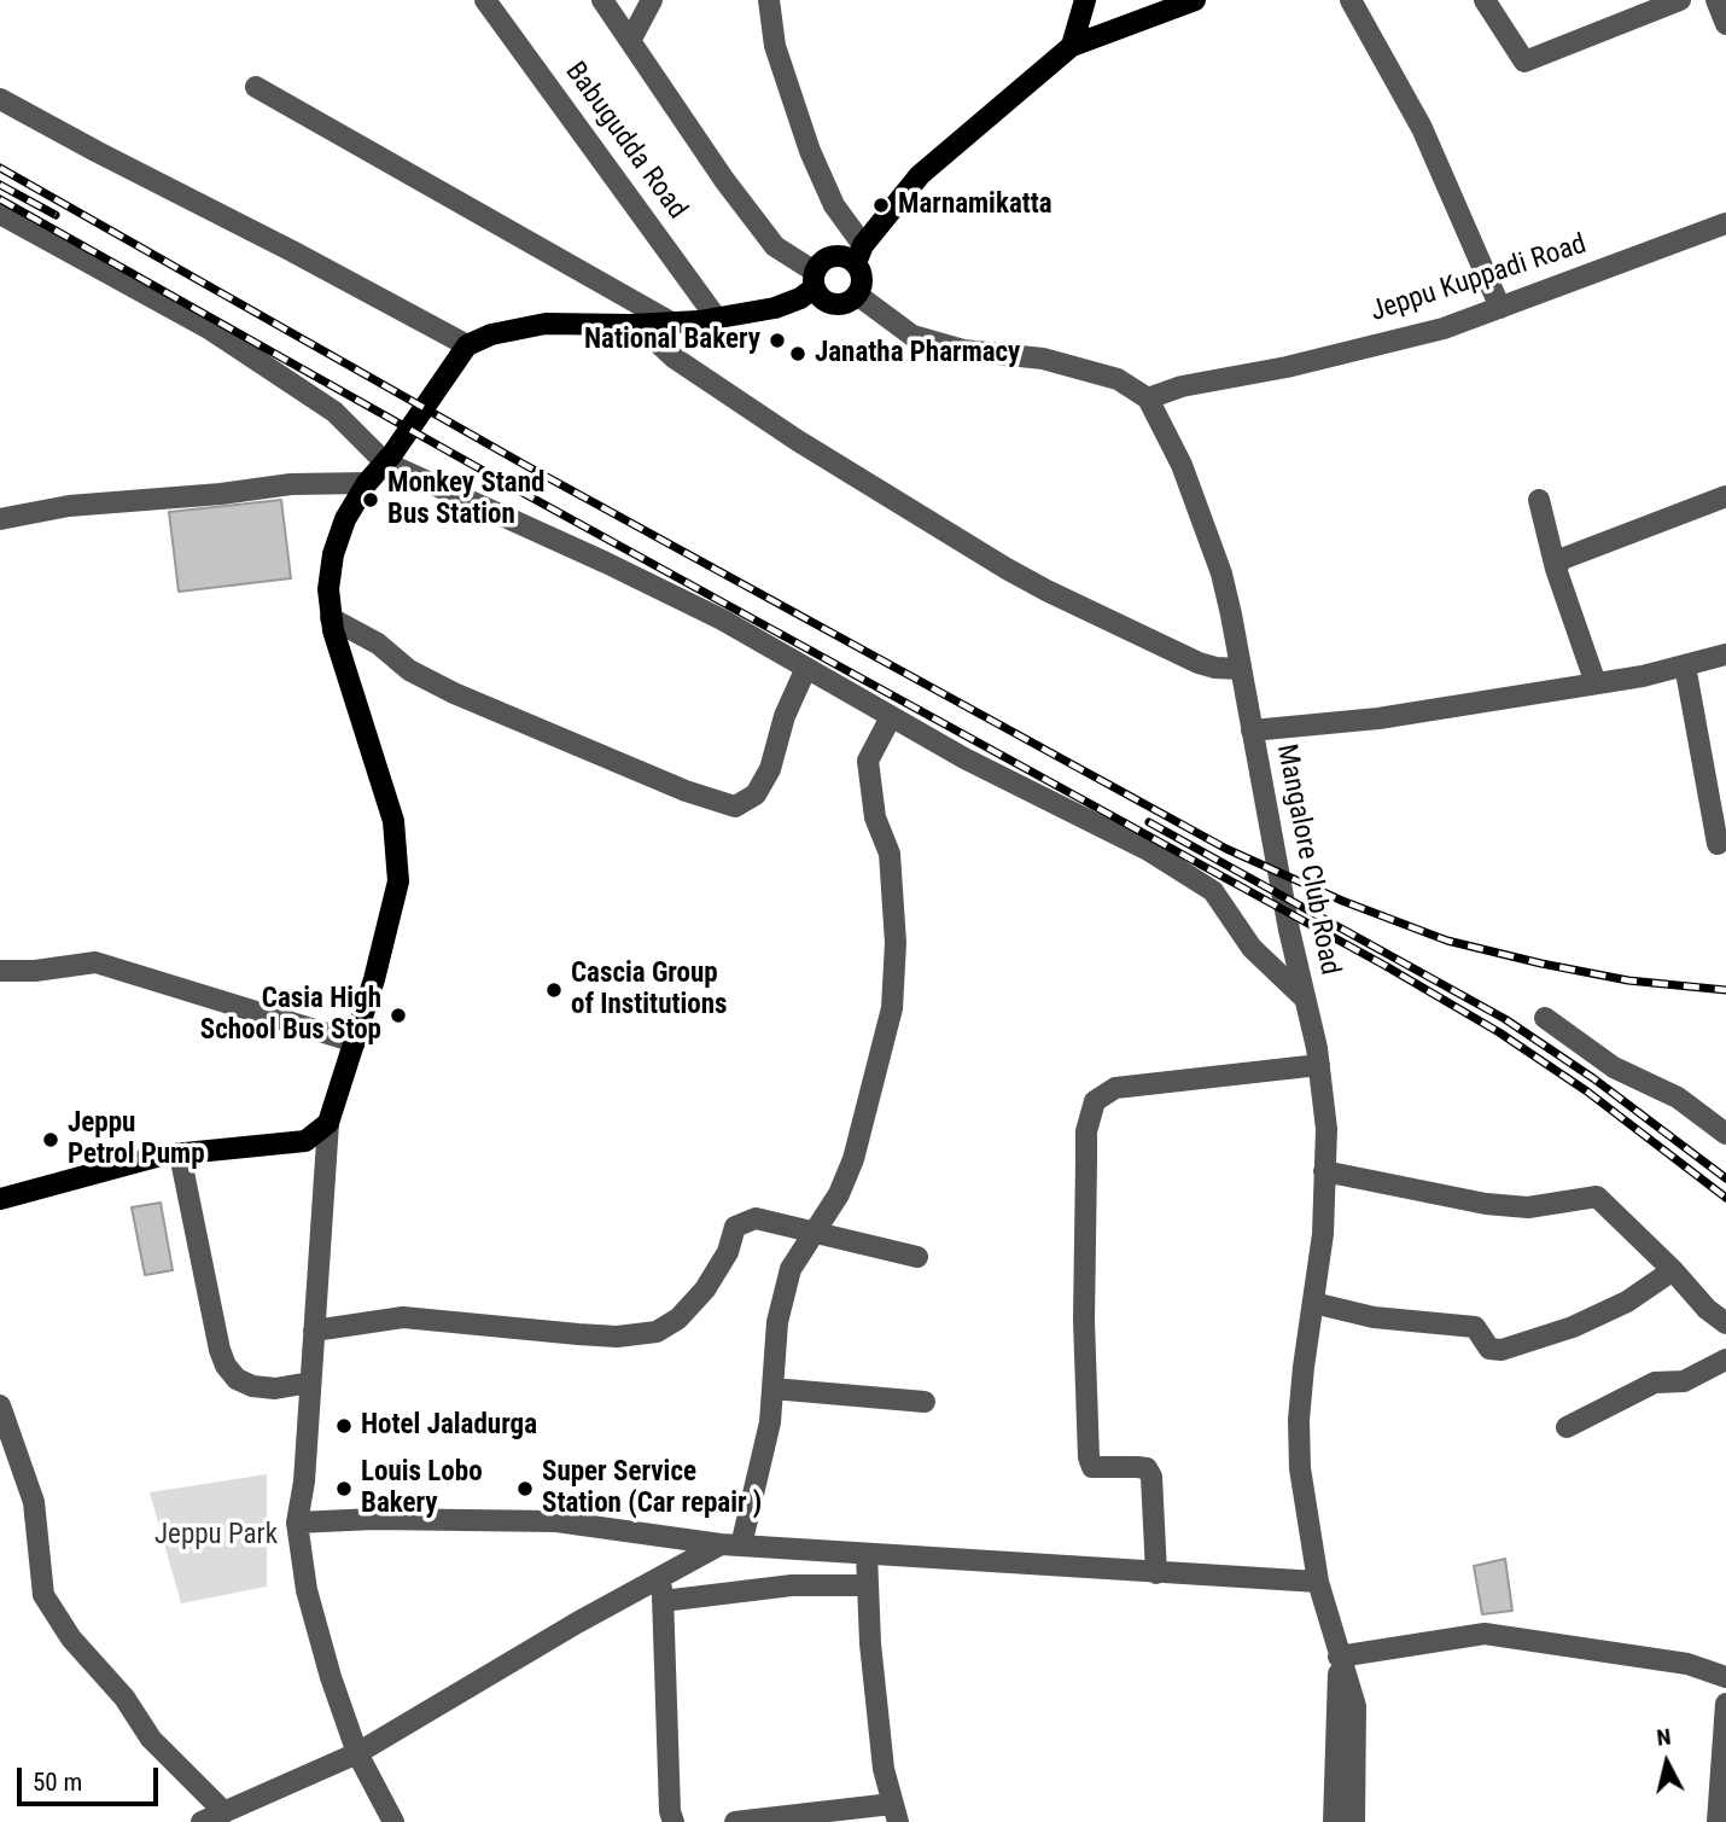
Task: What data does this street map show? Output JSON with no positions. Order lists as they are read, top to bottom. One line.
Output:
{"streets":{"street":["Babugudda Road","Jeppu Kuppadi Road","Mangalore Club Road"]},"crossings":[["Jeppu Kuppadi Road","Mangalore Club Road"]],"parks":["Jeppu Park"],"places":["Marnamikatta","National Bakery","Janatha Pharmacy","Monkey Stand Bus Station","Cascia Group of Institutions","Casia High School Bus Stop","Jeppu Petrol Pump","Hotel Jaladurga","Louis Lobo Bakery","Super Service Station (Car repair )"],"scale_bar":"50 m","north":"top"}
